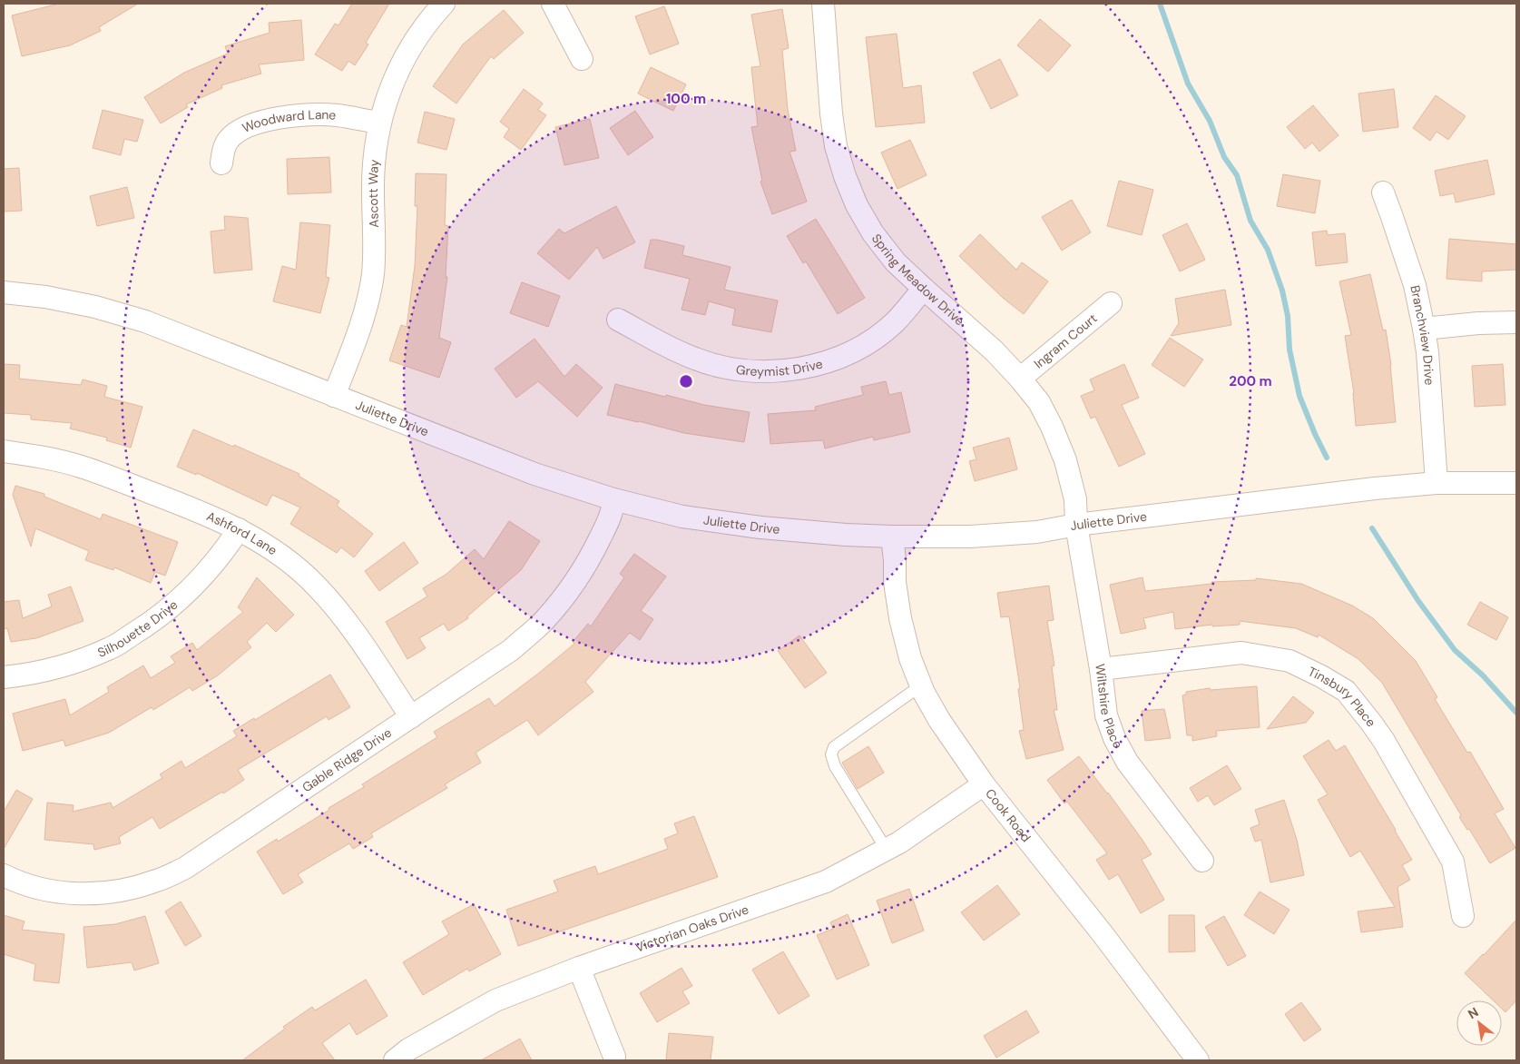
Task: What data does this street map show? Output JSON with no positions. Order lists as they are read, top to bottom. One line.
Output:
{"streets":{"street":["Woodward Lane","Ascott Way","Spring Meadow Drive","Branchview Drive","Ingram Court","Greymist Drive","Juliette Drive","Ashford Lane","Silhouette Drive","Tinsbury Place","Wiltshire Place","Gable Ridge Drive","Cook Road","Victorian Oaks Drive"]},"crossings":[["Woodward Lane","Ascott Way"],["Ascott Way","Juliette Drive"],["Spring Meadow Drive","Ingram Court"],["Spring Meadow Drive","Greymist Drive"],["Spring Meadow Drive","Juliette Drive"],["Spring Meadow Drive","Wiltshire Place"],["Branchview Drive","Juliette Drive"],["Juliette Drive","Wiltshire Place"],["Juliette Drive","Gable Ridge Drive"],["Juliette Drive","Cook Road"],["Ashford Lane","Silhouette Drive"],["Ashford Lane","Gable Ridge Drive"],["Tinsbury Place","Wiltshire Place"],["Cook Road","Victorian Oaks Drive"]],"north":"top left","rings":["100 m","200 m"]}
